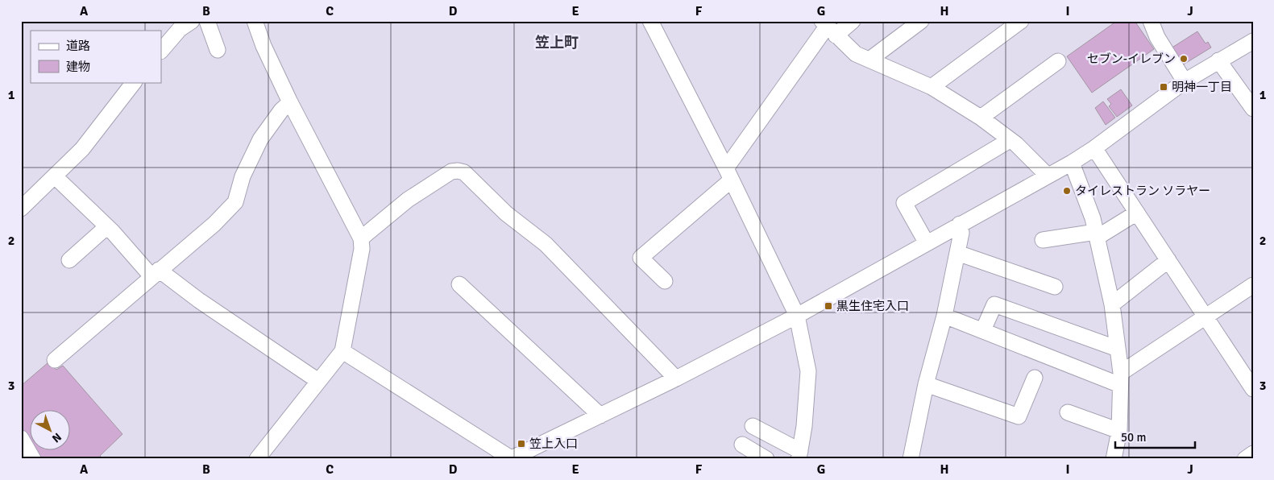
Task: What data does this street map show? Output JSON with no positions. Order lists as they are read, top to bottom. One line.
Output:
{"districts":["笠上町"],"places":{"other":["セブン-イレブン","タイレストラン ソラヤー"],"transit":["明神一丁目","黒生住宅入口","笠上入口"]},"legend":["道路","建物"],"scale_bar":"50 m","north":"bottom right","grid":{"columns":["A","B","C","D","E","F","G","H","I","J"],"rows":["1","2","3"]}}
